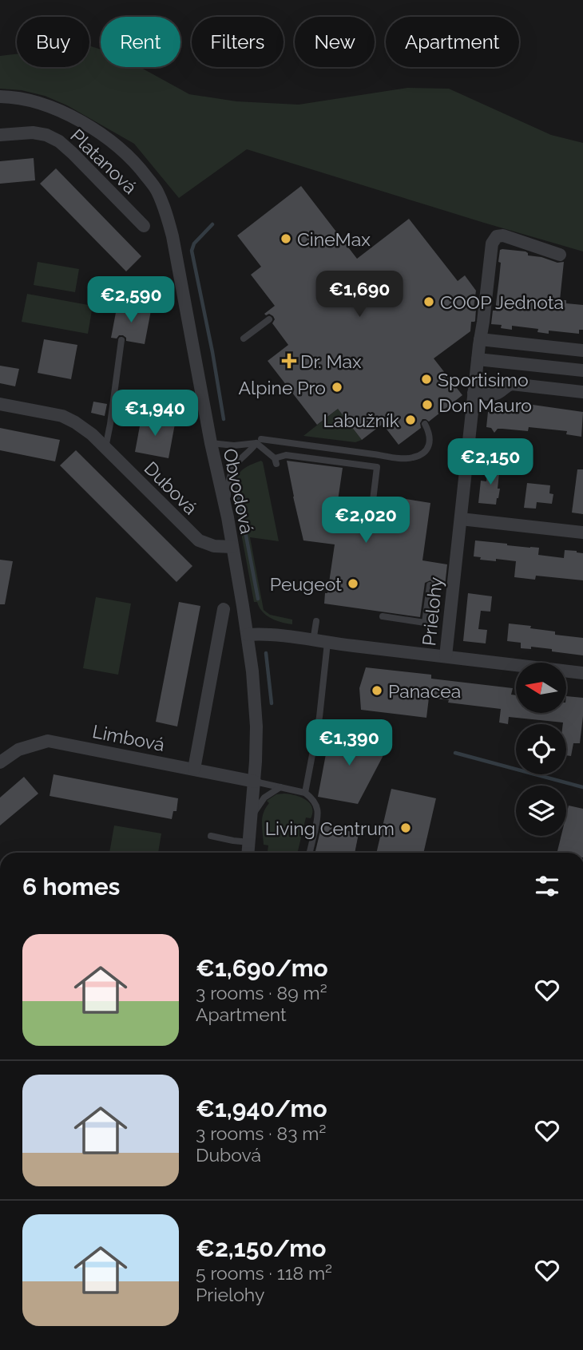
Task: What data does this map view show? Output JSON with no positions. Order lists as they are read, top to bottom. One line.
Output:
{"streets":{"street":["Platanová","Dubová","Obvodová","Prielohy","Limbová"]},"crossings":[["Dubová","Obvodová"],["Obvodová","Prielohy"],["Obvodová","Limbová"]],"places":{"other":["CineMax","COOP Jednota","Sportisimo","Alpine Pro","Don Mauro","Labužník","Peugeot","Panacea","Living Centrum"],"health":["Dr. Max"]},"north":"left","page":{"chip":["Buy","Rent","Filters","New","Apartment"],"price":["€1,690","€2,590","€1,940","€2,150","€2,020","€1,390"],"heading":"6 homes","list":[{"name":"€1,690/mo","note":"3 rooms · 89 m² · Apartment"},{"name":"€1,940/mo","note":"3 rooms · 83 m² · Dubová"},{"name":"€2,150/mo","note":"5 rooms · 118 m² · Prielohy"}]}}
